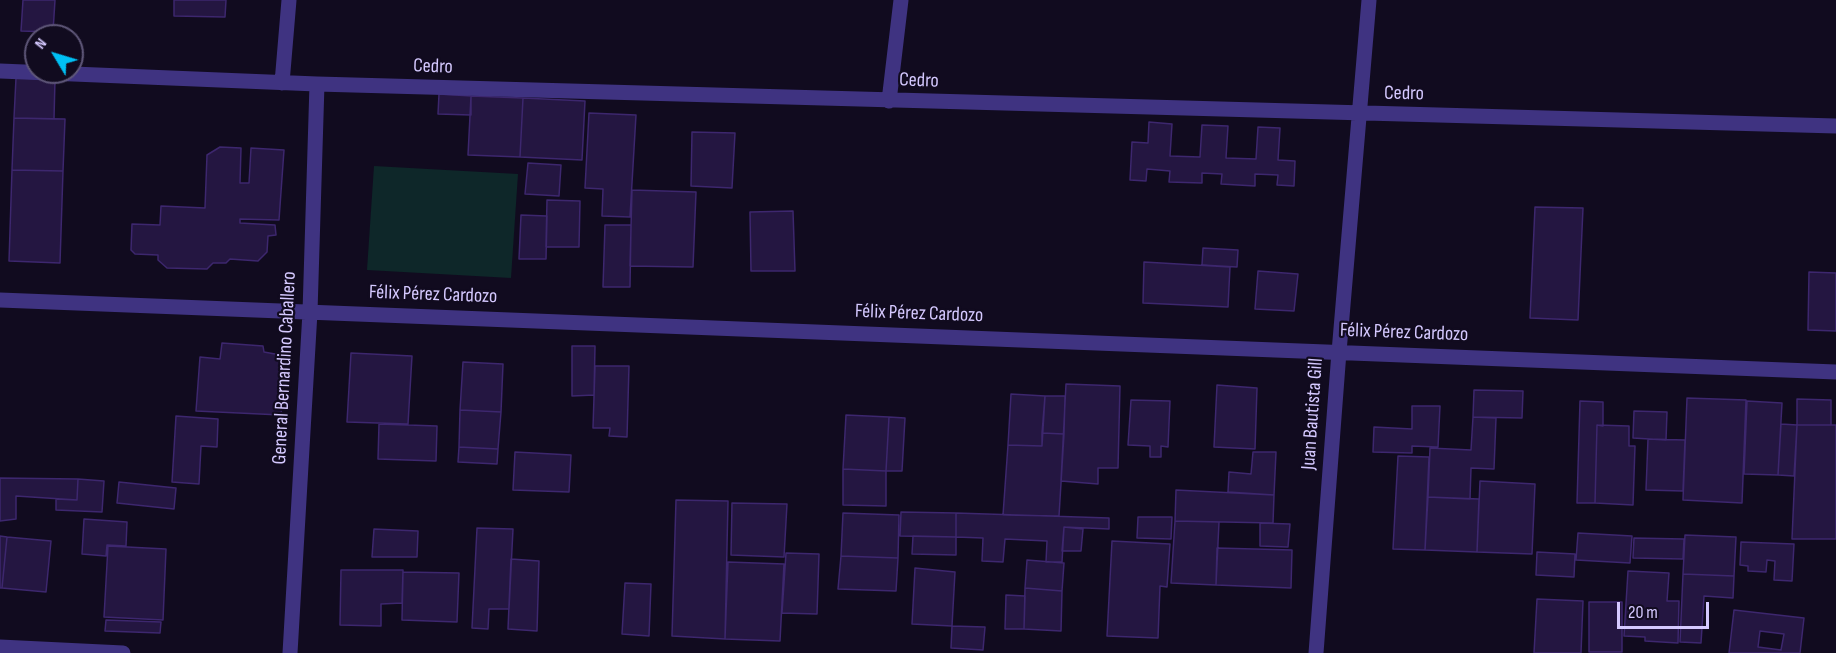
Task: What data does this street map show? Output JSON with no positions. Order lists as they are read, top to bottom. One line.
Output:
{"streets":{"street":["Cedro","Félix Pérez Cardozo","General Bernardino Caballero","Juan Bautista Gill"]},"crossings":[["Cedro","General Bernardino Caballero"],["Cedro","Juan Bautista Gill"],["Félix Pérez Cardozo","General Bernardino Caballero"],["Félix Pérez Cardozo","Juan Bautista Gill"]],"scale_bar":"20 m","north":"top left"}
